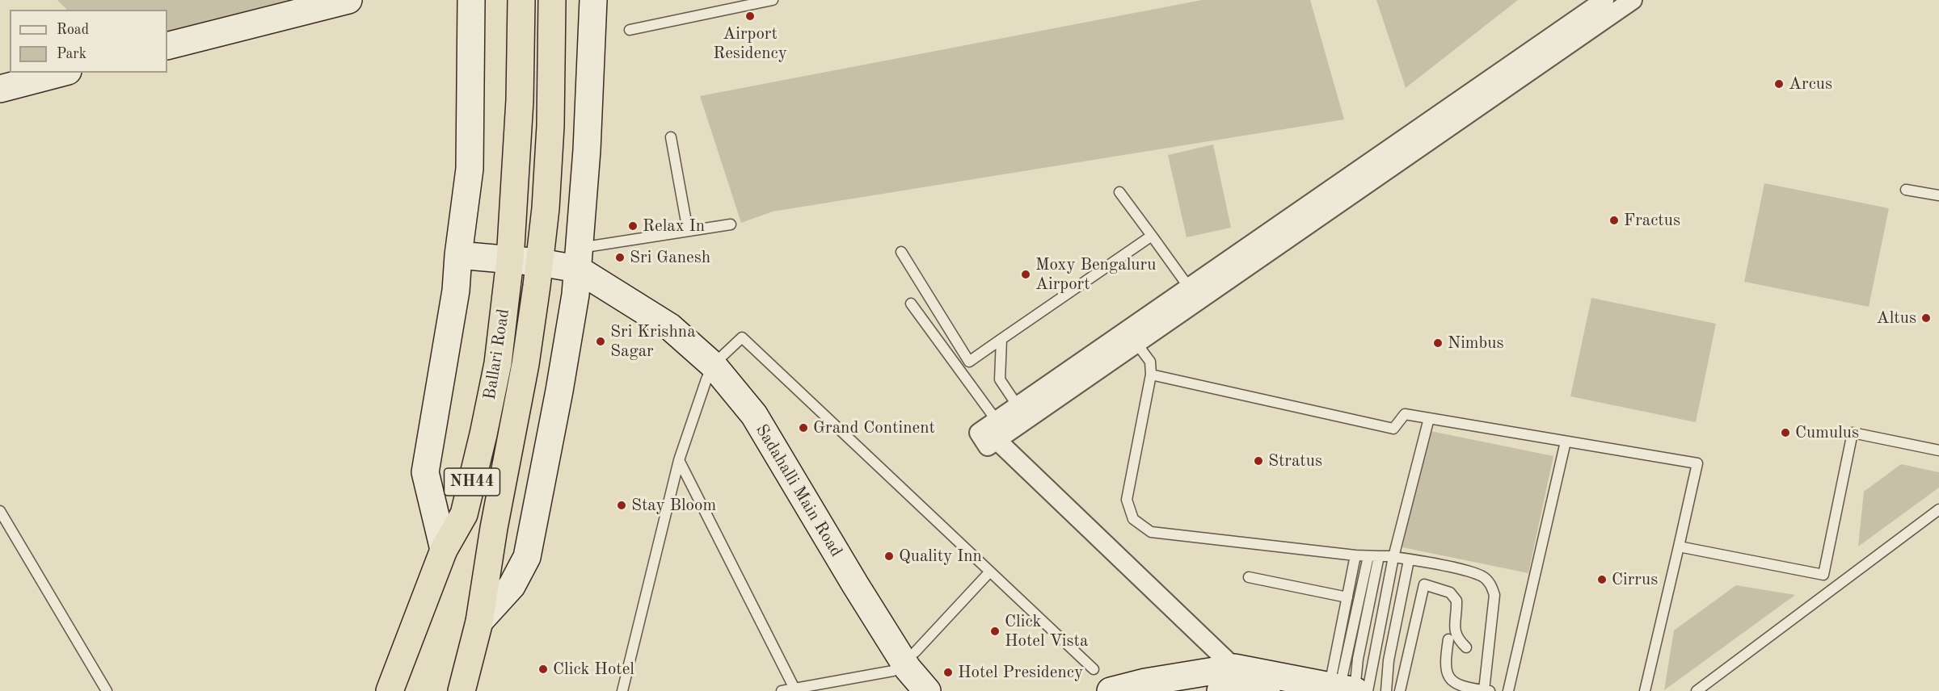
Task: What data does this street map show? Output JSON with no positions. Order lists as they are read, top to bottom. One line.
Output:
{"streets":{"highway":["Ballari Road","NH44"],"street":["Sadahalli Main Road"]},"places":["Airport Residency","Arcus","Fractus","Relax In","Sri Ganesh","Moxy Bengaluru Airport","Altus","Sri Krishna Sagar","Nimbus","Grand Continent","Cumulus","Stratus","Stay Bloom","Quality Inn","Cirrus","Click Hotel Vista","Click Hotel","Hotel Presidency"],"legend":["Road","Park"]}
